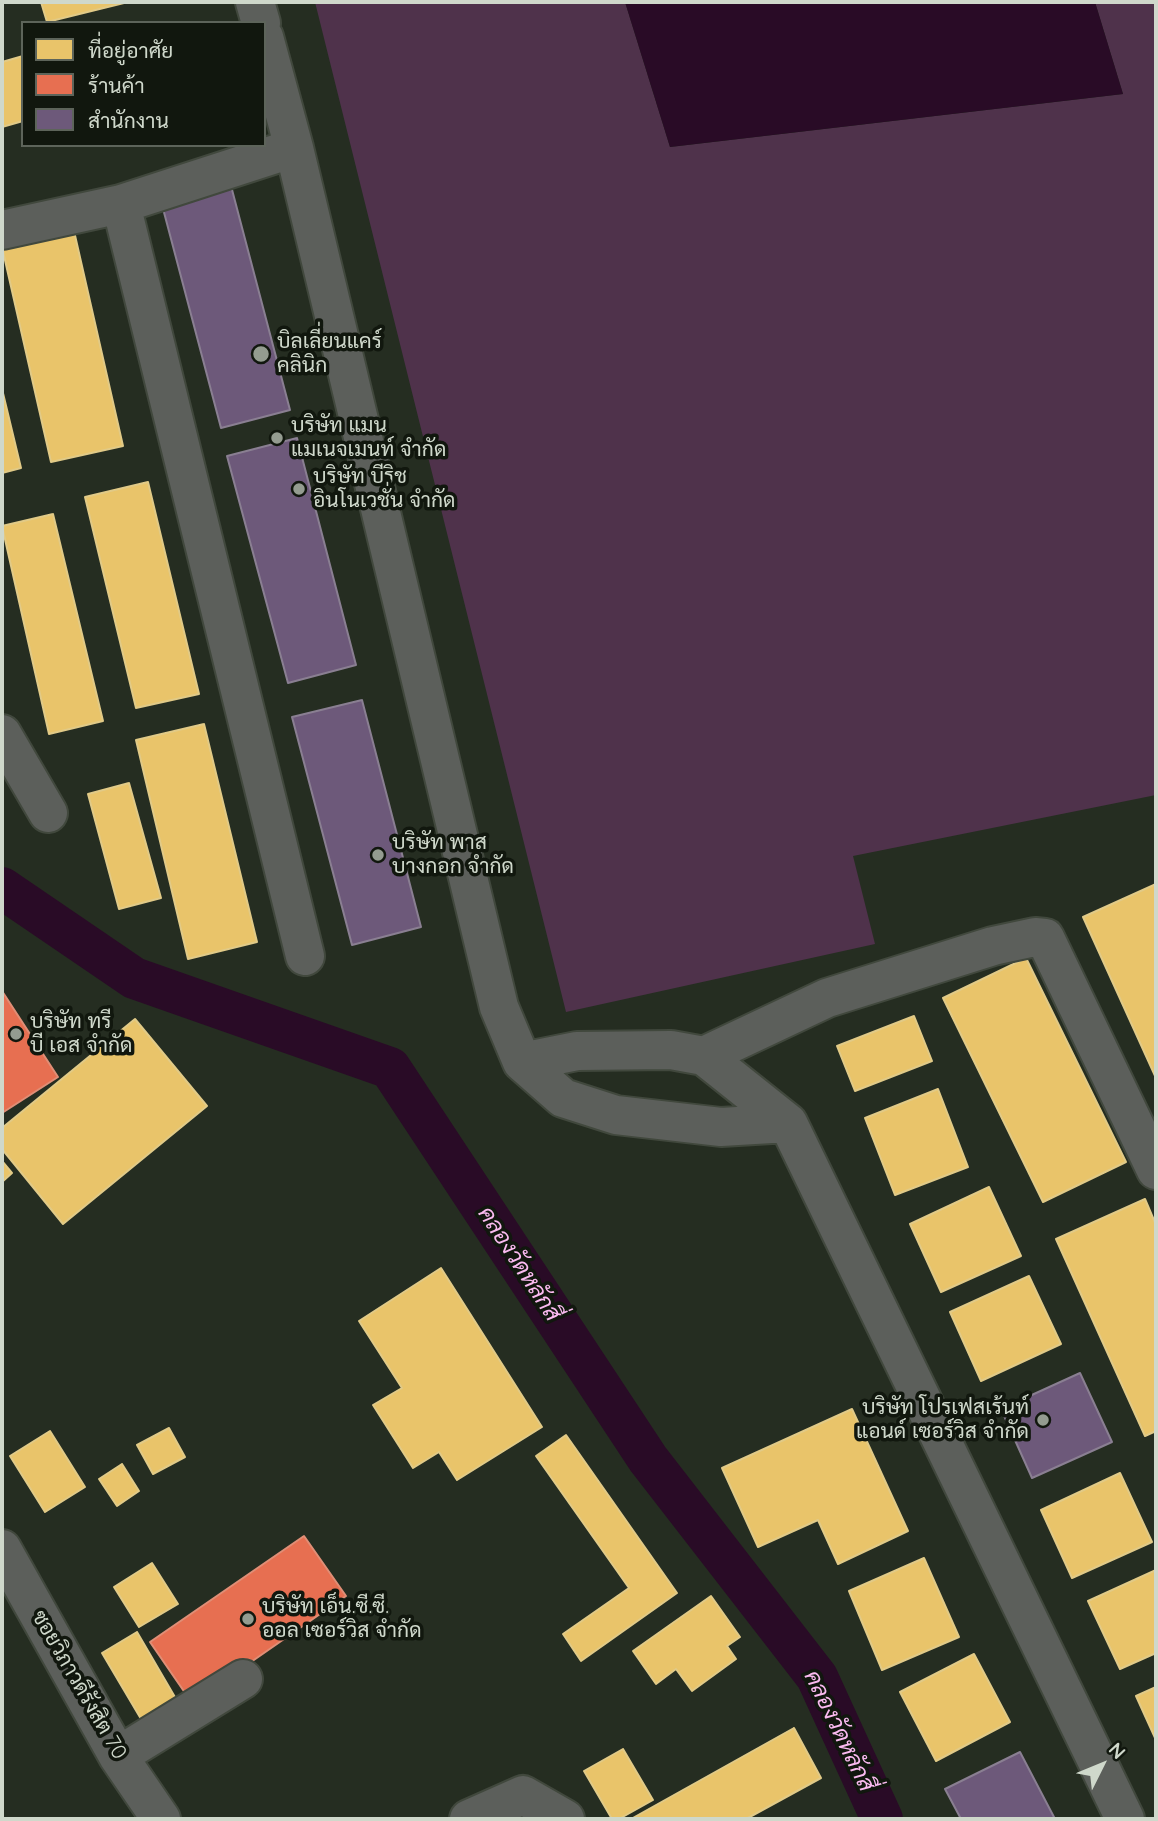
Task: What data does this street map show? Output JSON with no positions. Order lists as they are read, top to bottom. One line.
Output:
{"streets":{"street":["ซอยวิภาวดีรังสิต 70"]},"water":["คลองวัดหลักสี่"],"places":["บิลเลี่ยนแคร์ คลินิก","บริษัท แมน แมเนจเมนท์ จำกัด","บริษัท บีริช อินโนเวชั่น จำกัด","บริษัท พาส บางกอก จำกัด","บริษัท ทรี บี เอส จำกัด","บริษัท โปรเฟสเร้นท์ แอนด์ เซอร์วิส จำกัด","บริษัท เอ็น.ซี.ซี. ออล เซอร์วิส จำกัด"],"legend":["ที่อยู่อาศัย","ร้านค้า","สำนักงาน"],"north":"top right"}
